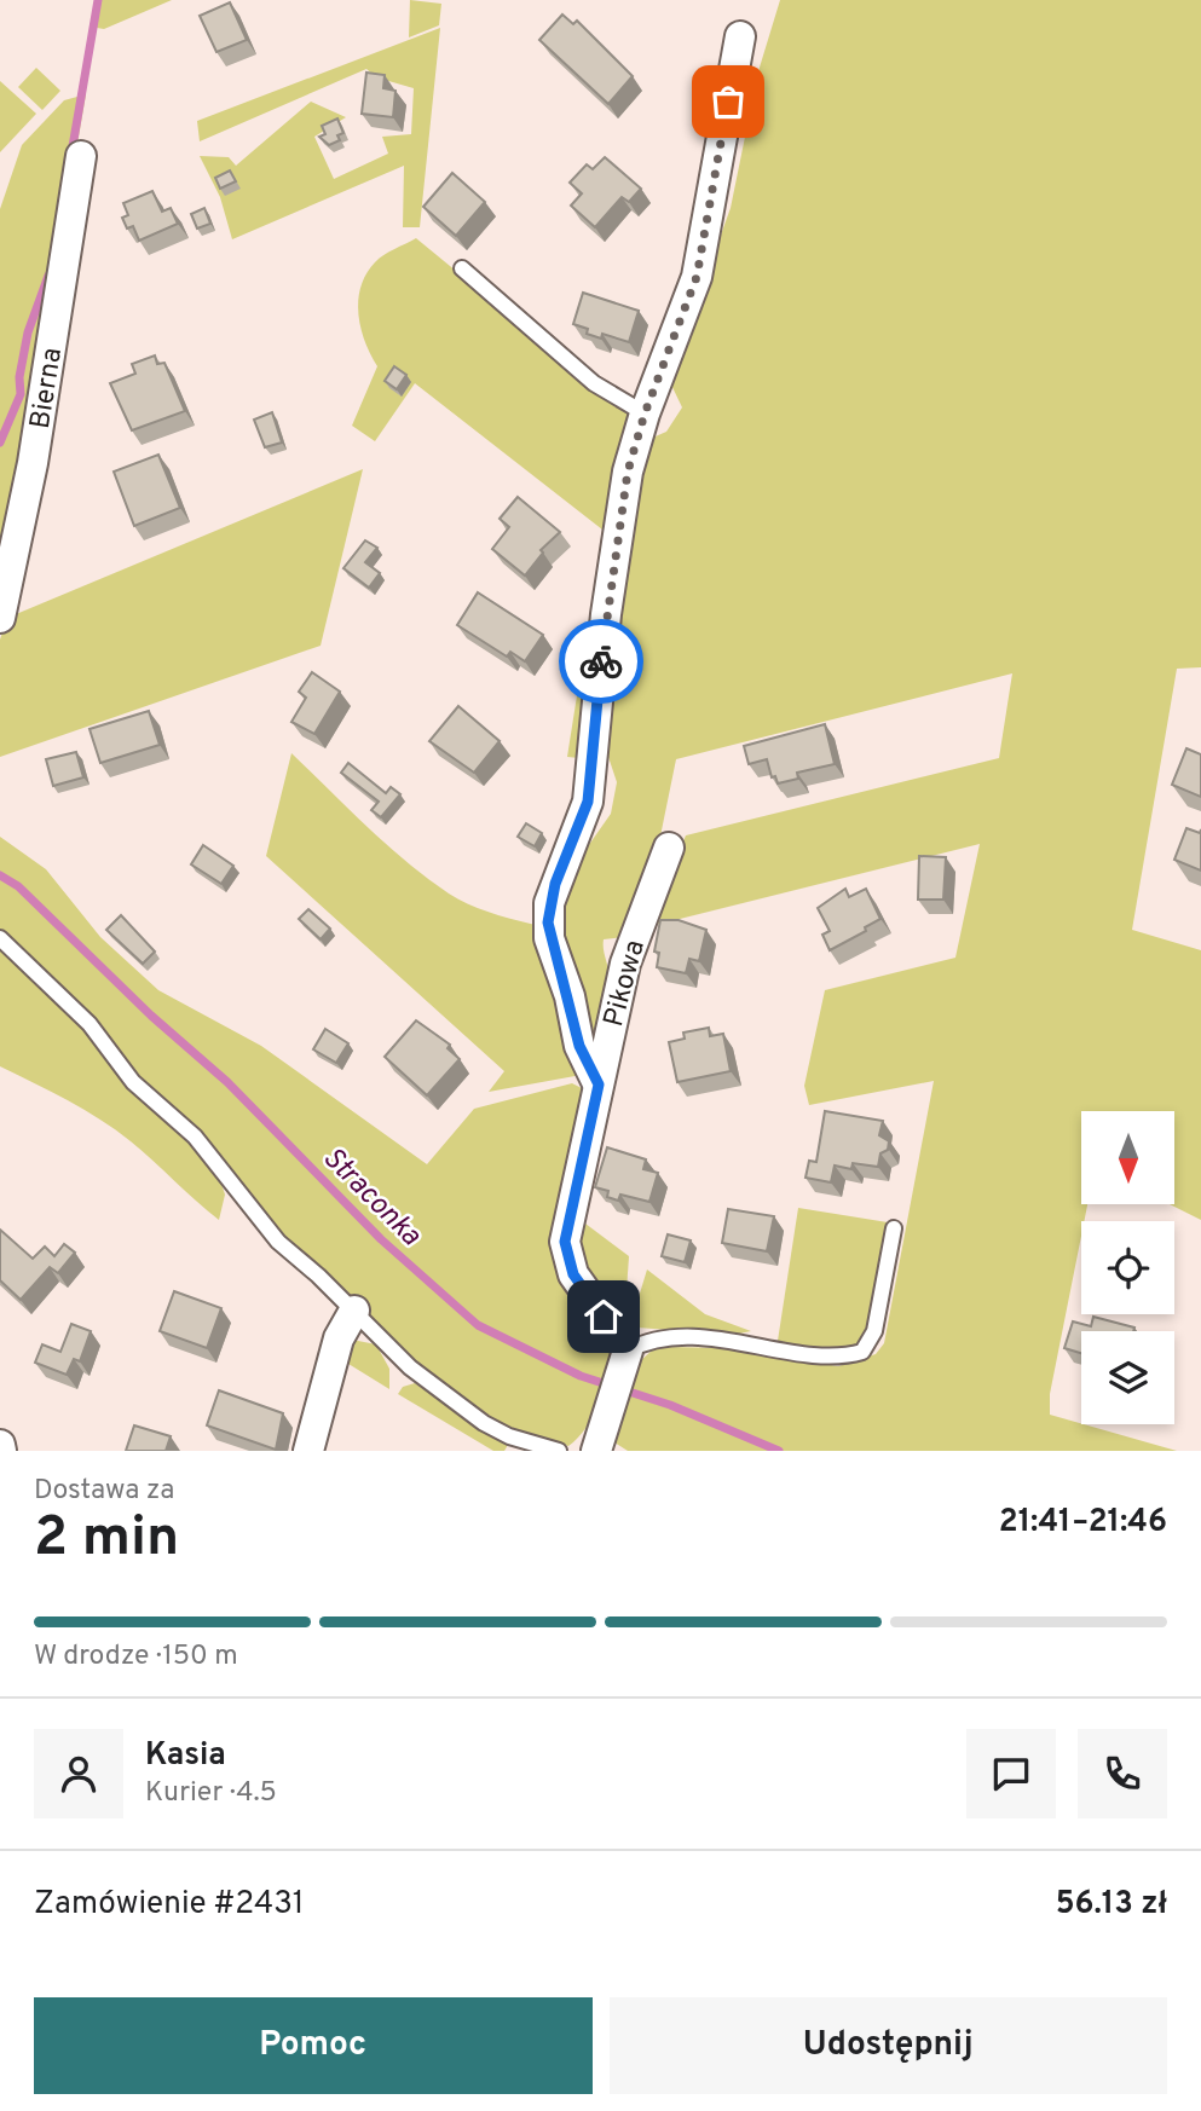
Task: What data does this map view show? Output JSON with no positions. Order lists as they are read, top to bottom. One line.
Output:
{"streets":{"street":["Bierna","Pikowa"]},"water":["Straconka"],"north":"bottom","page":{"heading":["2 min","Dostawa za","21:41–21:46"],"panel":["Kasia","Kurier · 4.5","Zamówienie #2431","56.13 zł"],"bar":"W drodze · 150 m","buttons":["Pomoc","Udostępnij"]}}
